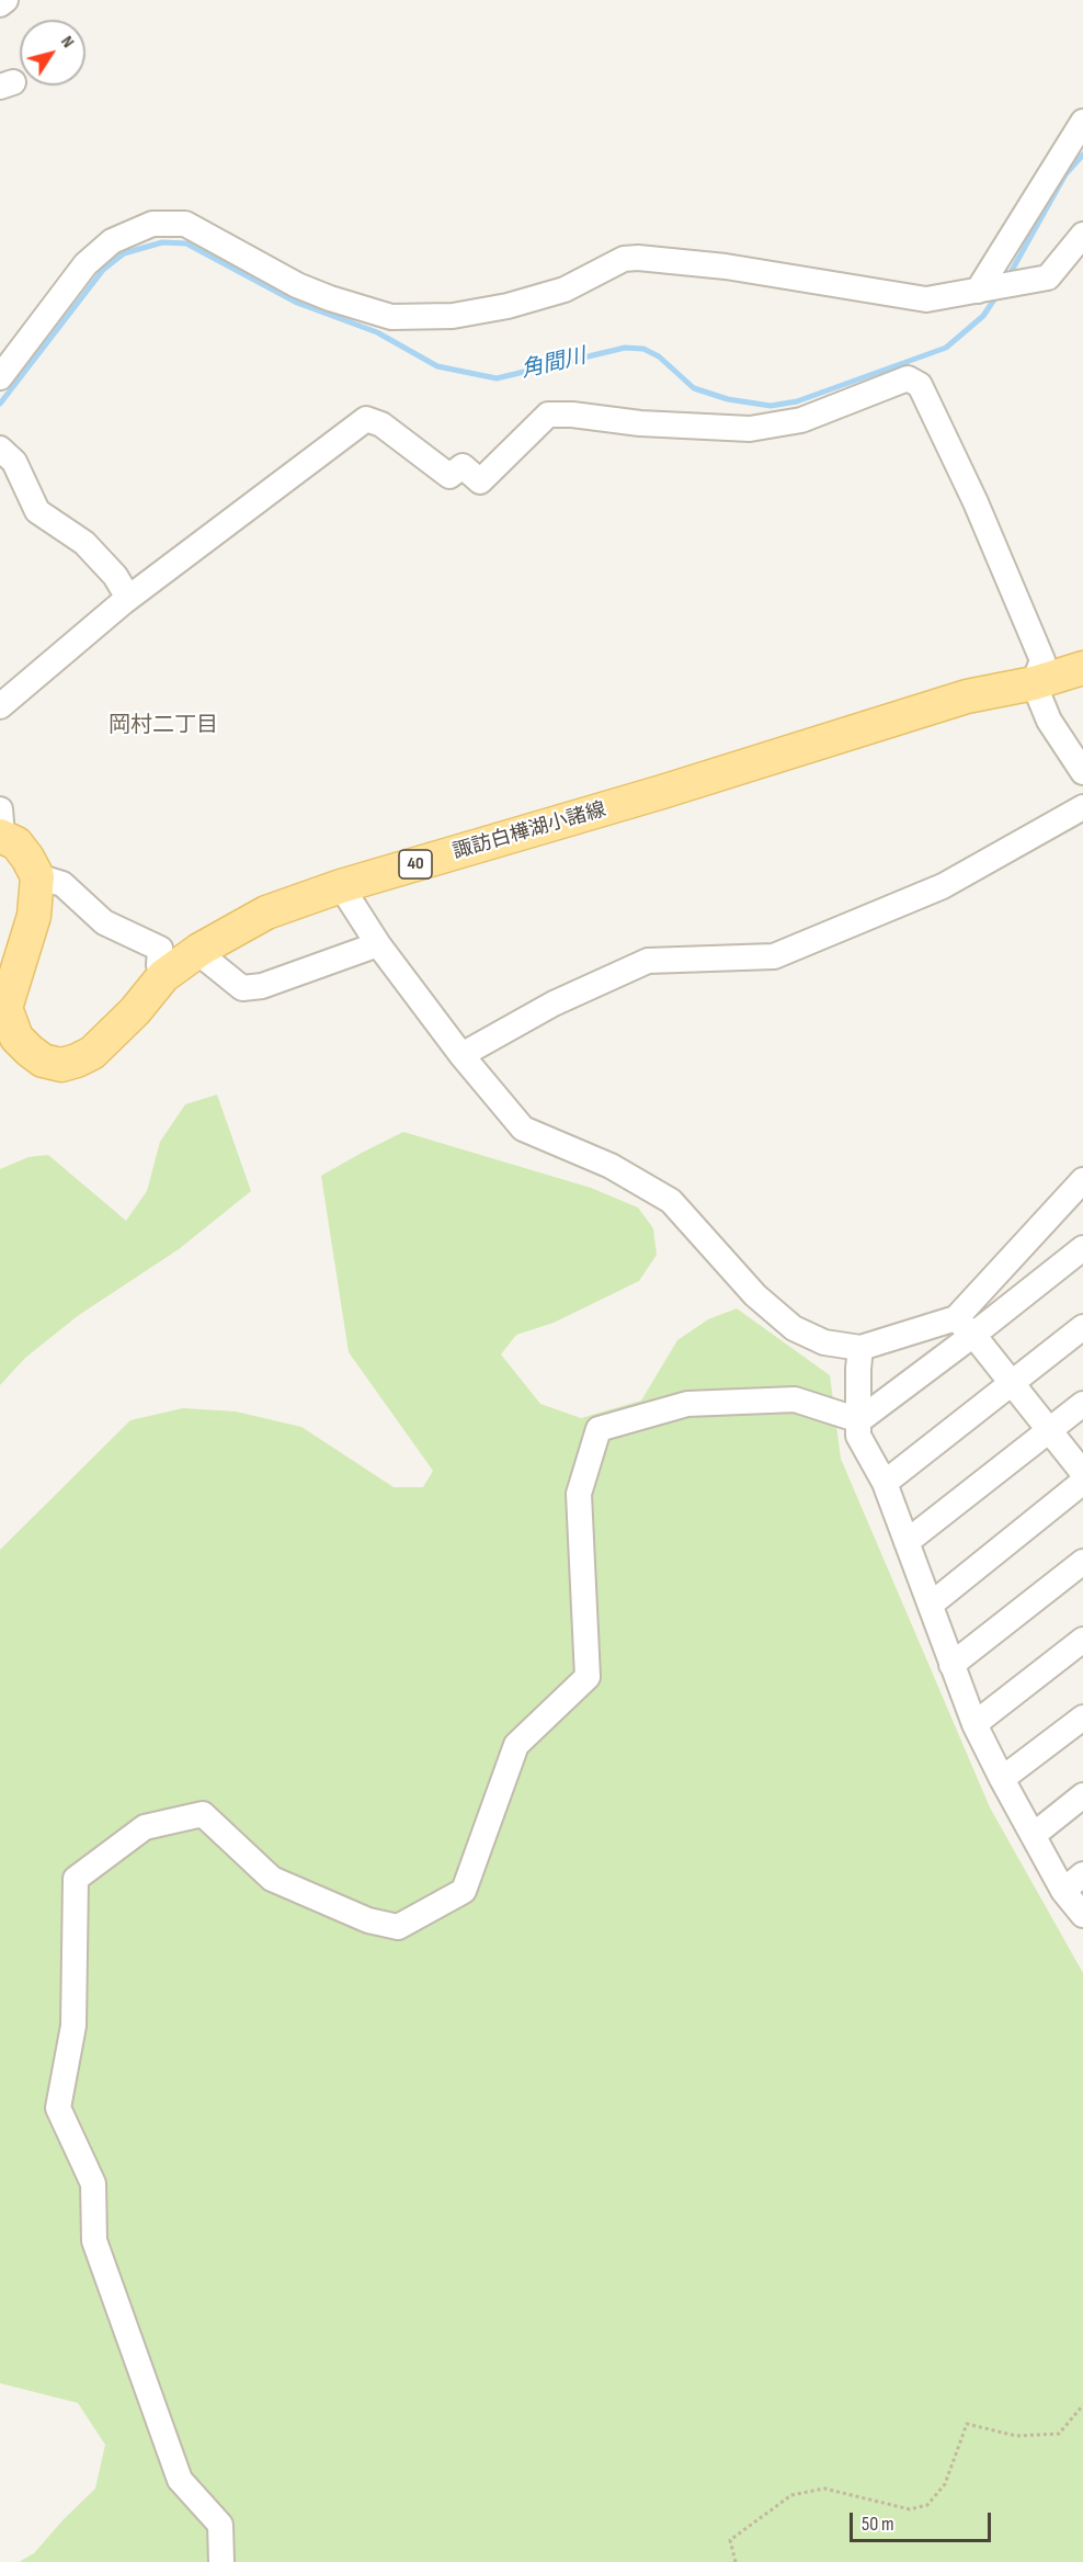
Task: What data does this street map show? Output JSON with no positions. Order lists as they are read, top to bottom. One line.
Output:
{"streets":{"main road":["諏訪白樺湖小諸線","40"]},"districts":["岡村二丁目"],"water":["角間川"],"scale_bar":"50 m","north":"top right"}
